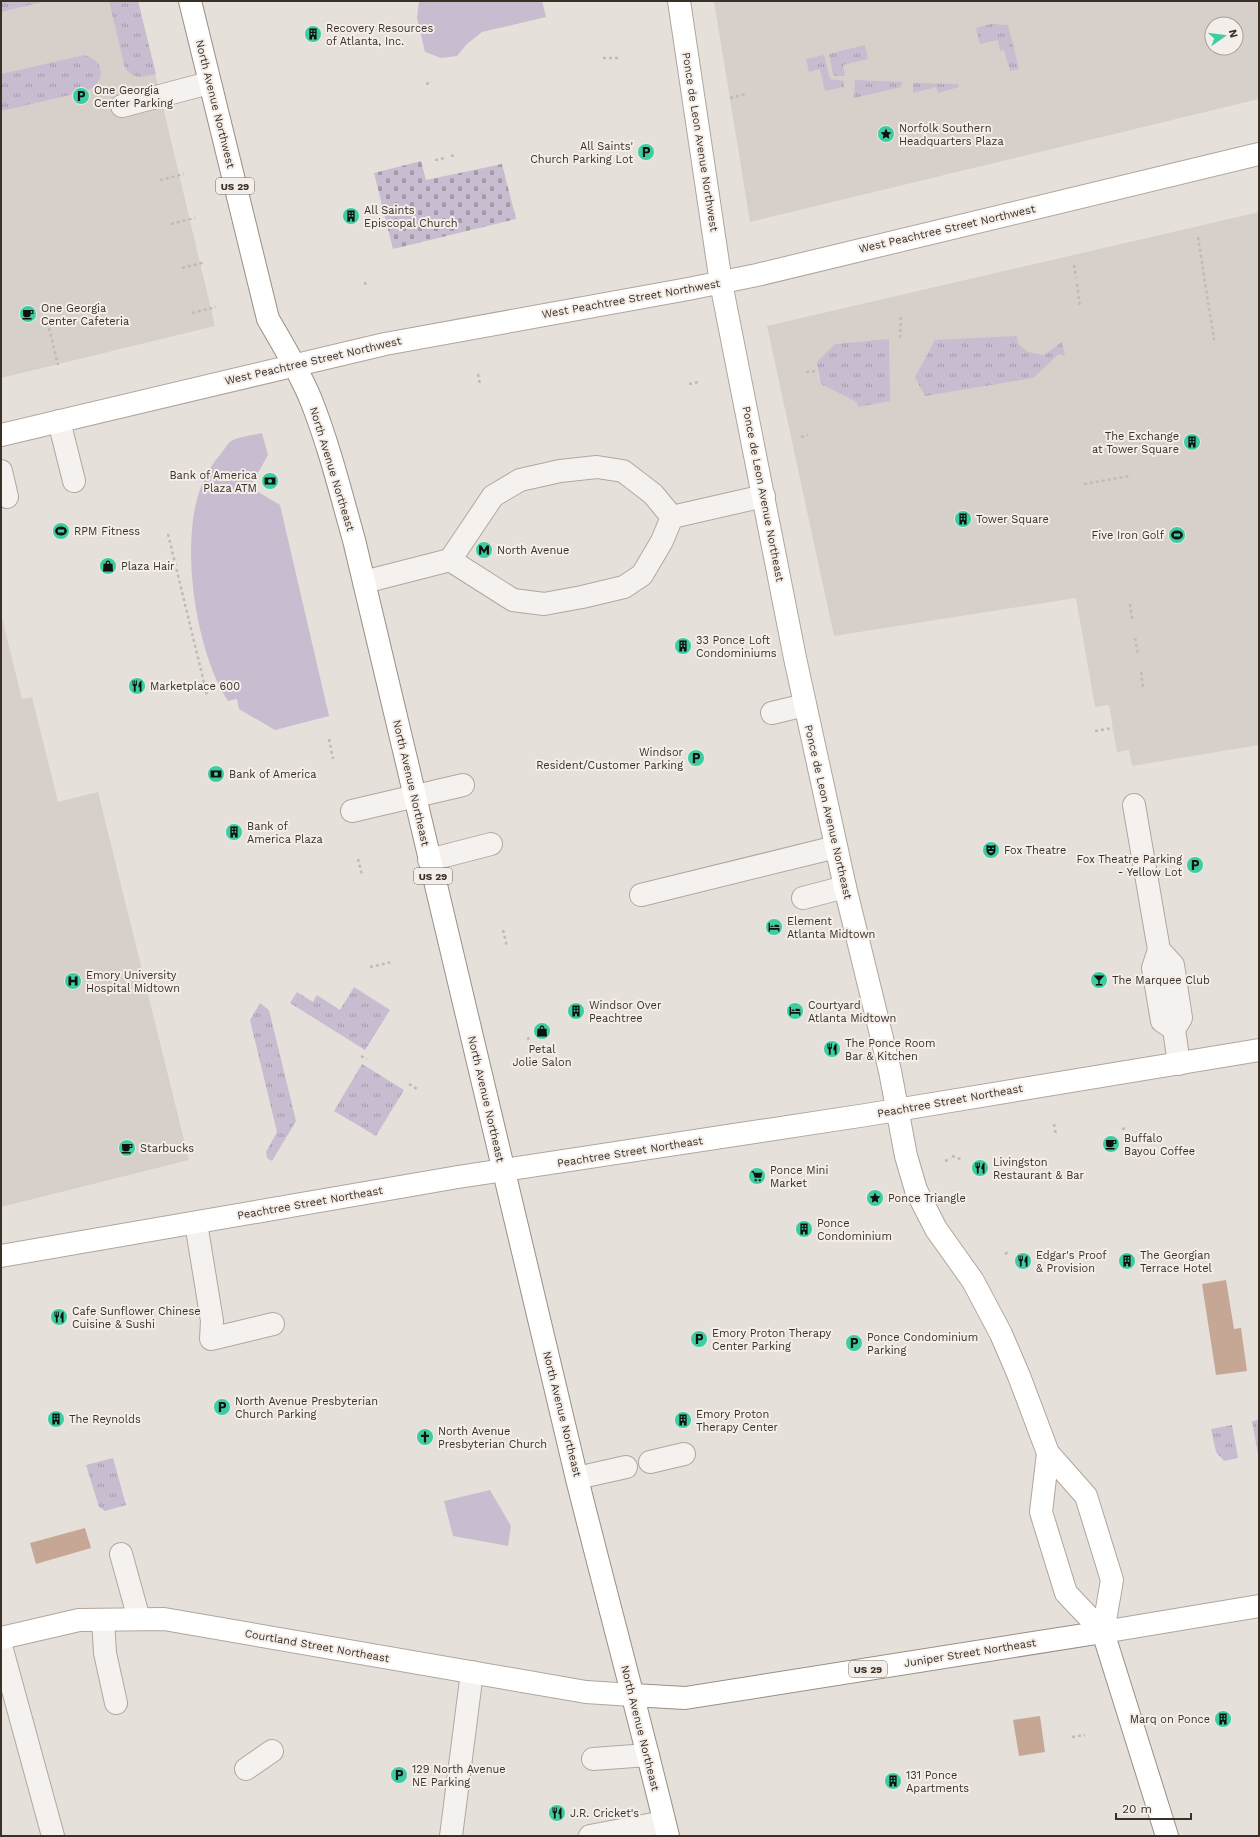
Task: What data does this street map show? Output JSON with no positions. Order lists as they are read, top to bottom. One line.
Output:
{"streets":{"main road":["North Avenue Northwest","Ponce de Leon Avenue Northwest","US 29","West Peachtree Street Northwest","North Avenue Northeast","Ponce de Leon Avenue Northeast","Peachtree Street Northeast","Courtland Street Northeast","Juniper Street Northeast"]},"crossings":[["North Avenue Northwest","West Peachtree Street Northwest"],["North Avenue Northwest","North Avenue Northeast"],["Ponce de Leon Avenue Northwest","West Peachtree Street Northwest"],["Ponce de Leon Avenue Northwest","Ponce de Leon Avenue Northeast"],["West Peachtree Street Northwest","North Avenue Northeast"],["West Peachtree Street Northwest","Ponce de Leon Avenue Northeast"],["North Avenue Northeast","Peachtree Street Northeast"],["North Avenue Northeast","Courtland Street Northeast"],["North Avenue Northeast","Juniper Street Northeast"],["Ponce de Leon Avenue Northeast","Peachtree Street Northeast"],["Ponce de Leon Avenue Northeast","Juniper Street Northeast"],["Courtland Street Northeast","Juniper Street Northeast"]],"places":{"building":["Recovery Resources of Atlanta, Inc.","All Saints Episcopal Church","The Exchange at Tower Square","Tower Square","33 Ponce Loft Condominiums","Bank of America Plaza","Windsor Over Peachtree","Ponce Condominium","The Georgian Terrace Hotel","The Reynolds","Emory Proton Therapy Center","Marq on Ponce","131 Ponce Apartments"],"parking":["One Georgia Center Parking","All Saints' Church Parking Lot","Windsor Resident/Customer Parking","Fox Theatre Parking - Yellow Lot","Emory Proton Therapy Center Parking","Ponce Condominium Parking","North Avenue Presbyterian Church Parking","129 North Avenue NE Parking"],"place":["Norfolk Southern Headquarters Plaza","Ponce Triangle"],"cafe":["One Georgia Center Cafeteria","Buffalo Bayou Coffee","Starbucks"],"bank":["Bank of America Plaza ATM","Bank of America"],"sports":["RPM Fitness","Five Iron Golf"],"metro station":["North Avenue"],"shop":["Plaza Hair","Petal Jolie Salon"],"restaurant":["Marketplace 600","The Ponce Room Bar & Kitchen","Livingston Restaurant & Bar","Edgar's Proof & Provision","Cafe Sunflower Chinese Cuisine & Sushi","J.R. Cricket's"],"theatre":["Fox Theatre"],"hotel":["Element Atlanta Midtown","Courtyard Atlanta Midtown"],"bar":["The Marquee Club"],"hospital":["Emory University Hospital Midtown"],"supermarket":["Ponce Mini Market"],"church":["North Avenue Presbyterian Church"]},"scale_bar":"20 m","north":"right"}
